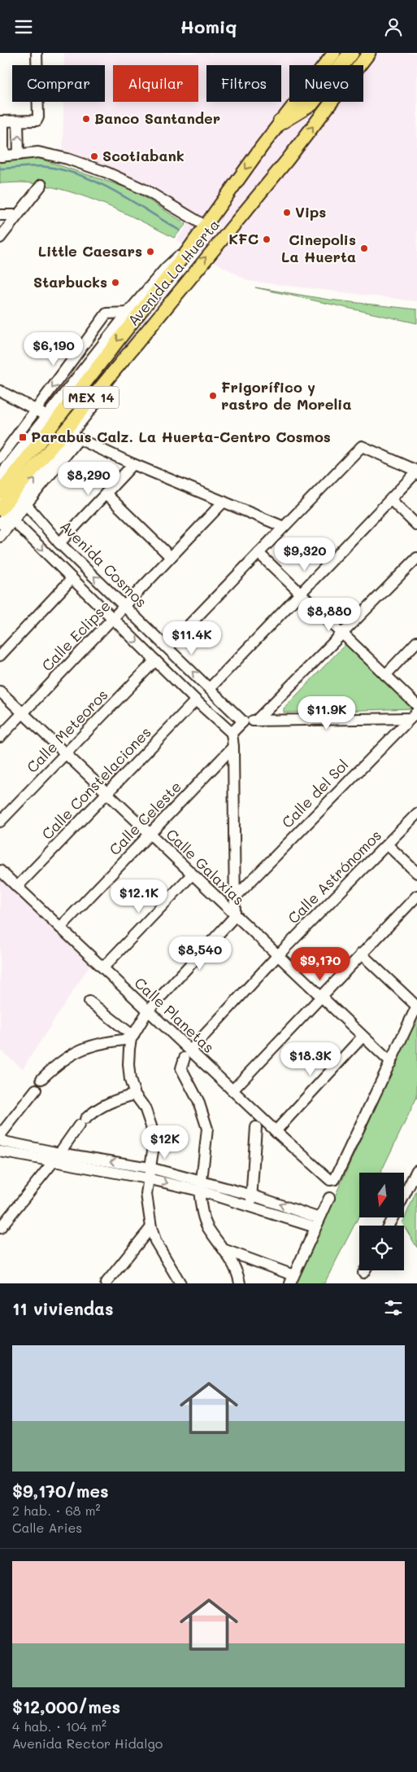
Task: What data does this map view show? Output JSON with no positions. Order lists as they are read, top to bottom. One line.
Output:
{"streets":{"main road":["Avenida La Huerta","MEX 14"],"street":["Avenida Cosmos","Calle Eclipse","Calle Meteoros","Calle Constelaciones","Calle del Sol","Calle Celeste","Calle Galaxias","Calle Astrónomos","Calle Planetas"]},"crossings":[["Avenida La Huerta","Avenida Cosmos"],["Avenida Cosmos","Calle Eclipse"],["Calle Eclipse","Calle Galaxias"],["Calle Meteoros","Calle Galaxias"],["Calle Constelaciones","Calle Galaxias"],["Calle Constelaciones","Calle Planetas"],["Calle Celeste","Calle Galaxias"],["Calle Celeste","Calle Planetas"],["Calle Galaxias","Calle Astrónomos"],["Calle Galaxias","Calle Planetas"],["Calle Astrónomos","Calle Planetas"]],"places":{"other":["Banco Santander","Scotiabank","Vips","KFC","Cinepolis La Huerta","Little Caesars","Starbucks","Frigorífico y rastro de Morelia"],"transit":["Parabus Calz. La Huerta-Centro Cosmos"]},"north":"bottom","page":{"header":"Homiq","chip":["Comprar","Alquilar","Filtros","Nuevo"],"price":["$6,190","$8,290","$9,320","$8,880","$11.4K","$11.9K","$12.1K","$8,540","$9,170","$18.3K","$12K"],"heading":"11 viviendas","list":[{"name":"$9,170/mes","note":"2 hab. · 68 m² · Calle Aries"},{"name":"$12,000/mes","note":"4 hab. · 104 m² · Avenida Rector Hidalgo"}]}}
